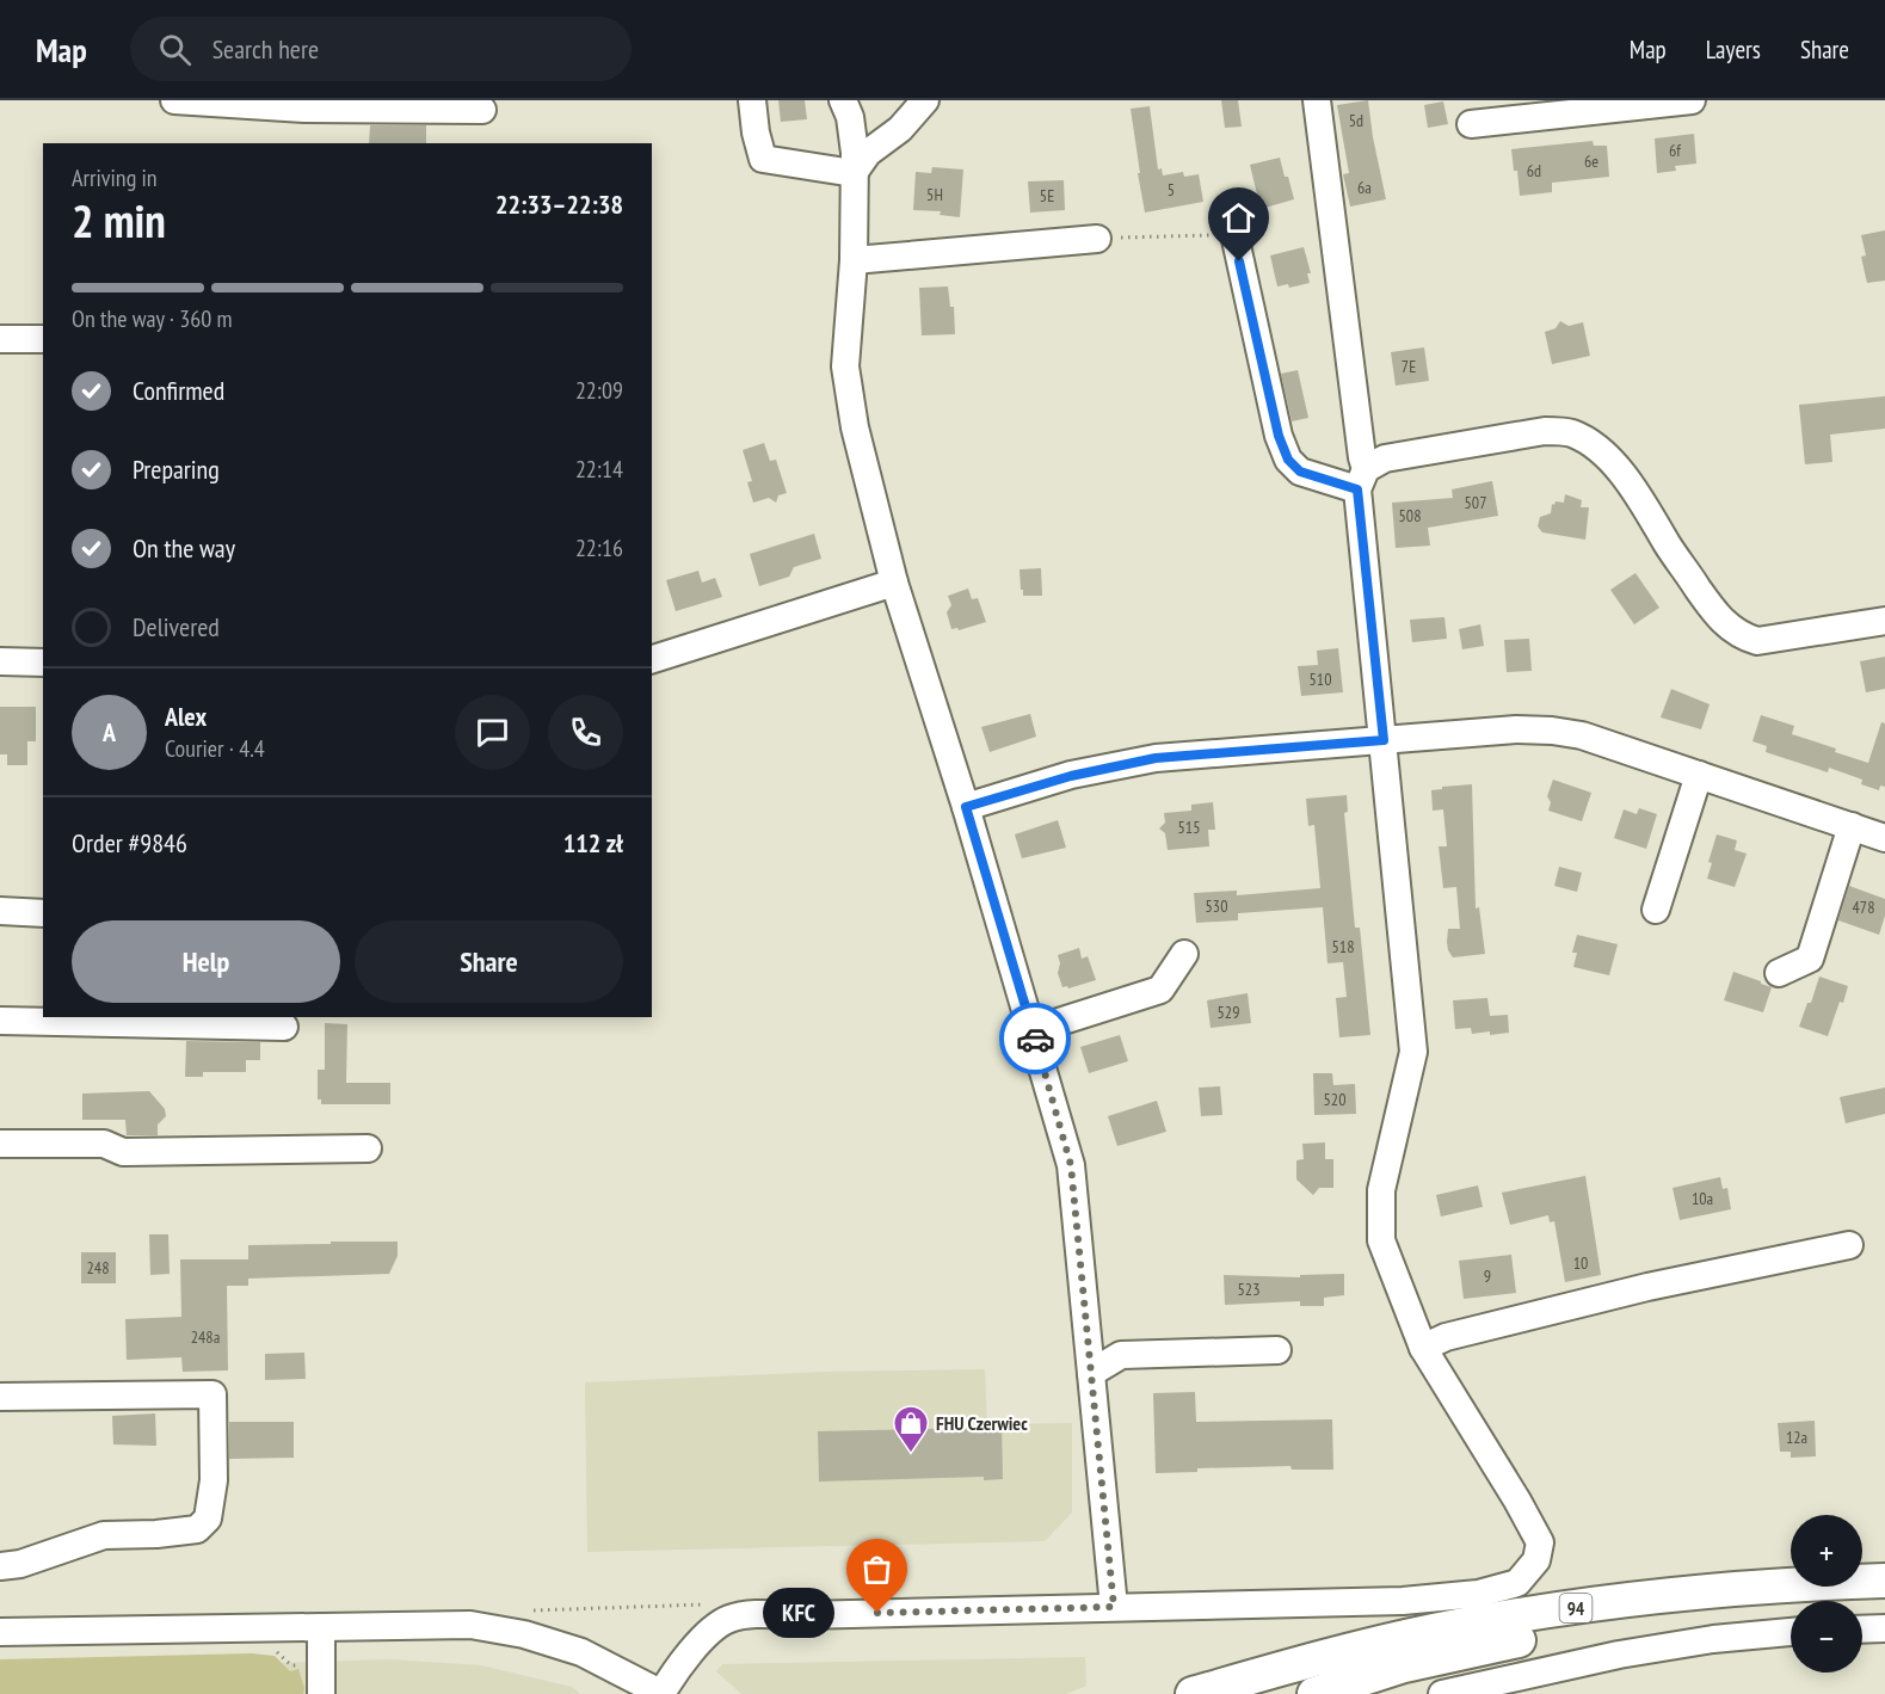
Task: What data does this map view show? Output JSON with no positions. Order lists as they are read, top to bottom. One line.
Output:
{"streets":{"main road":["94"]},"places":{"shop":["FHU Czerwiec"],"other":["KFC"]},"house_numbers":["5d","6f","6e","6d","6a","5","5H","5E","7E","507","508","510","515","530","478","518","529","520","10a","10","248","9","523","248a","12a"],"page":{"header":"Map","search":"Search here","nav":["Map","Layers","Share"],"heading":["2 min","Arriving in","22:33–22:38"],"panel":["Alex","Courier · 4.4","Order #9846","112 zł"],"bar":"On the way · 360 m","list":[["Confirmed","22:09"],["Preparing","22:14"],["On the way","22:16"],"Delivered"],"round":"A","buttons":["Help","Share"],"map_buttons":["+","−"],"bubble":"KFC"}}
